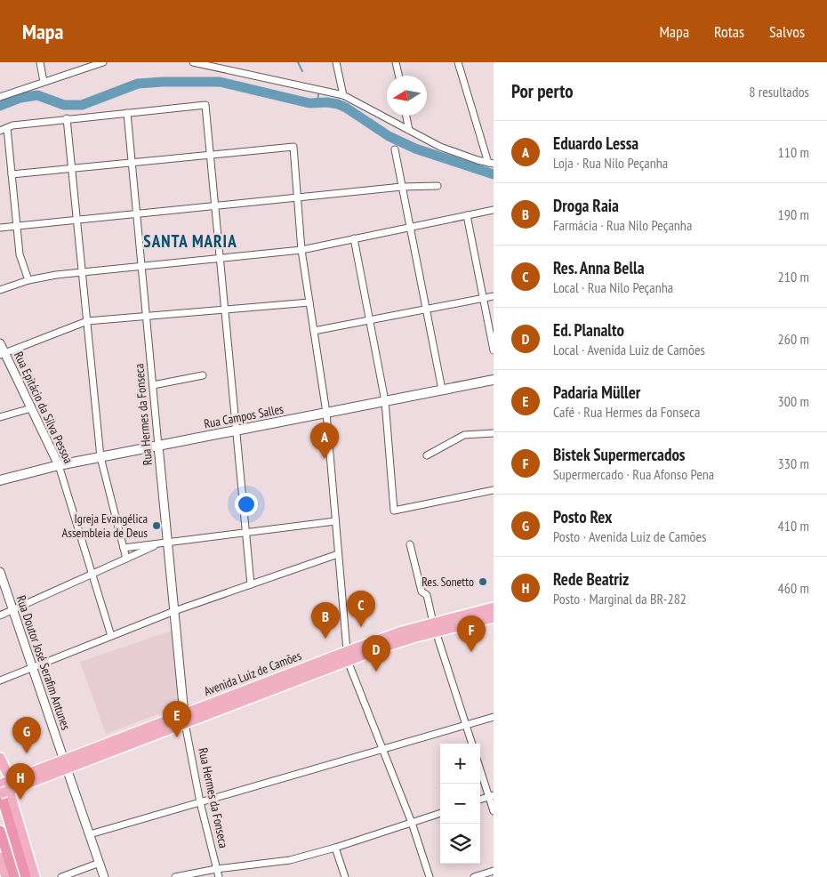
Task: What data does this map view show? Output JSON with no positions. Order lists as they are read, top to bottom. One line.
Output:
{"streets":{"main road":["Rua Campos Salles","Avenida Luiz de Camões"],"street":["Rua Epitácio da Silva Pessoa","Rua Hermes da Fonseca","Rua Doutor José Serafim Antunes"]},"crossings":[["Rua Epitácio da Silva Pessoa","Rua Campos Salles"],["Rua Hermes da Fonseca","Rua Campos Salles"],["Rua Hermes da Fonseca","Avenida Luiz de Camões"],["Rua Doutor José Serafim Antunes","Avenida Luiz de Camões"]],"districts":["SANTA MARIA"],"places":["Igreja Evangélica Assembleia de Deus","Res. Sonetto"],"north":"left","page":{"header":"Mapa","nav":["Mapa","Rotas","Salvos"],"heading":["Por perto","8 resultados"],"list":[{"mark":"A","name":"Eduardo Lessa","note":"Loja · Rua Nilo Peçanha","value":"110 m"},{"mark":"B","name":"Droga Raia","note":"Farmácia · Rua Nilo Peçanha","value":"190 m"},{"mark":"C","name":"Res. Anna Bella","note":"Local · Rua Nilo Peçanha","value":"210 m"},{"mark":"D","name":"Ed. Planalto","note":"Local · Avenida Luiz de Camões","value":"260 m"},{"mark":"E","name":"Padaria Müller","note":"Café · Rua Hermes da Fonseca","value":"300 m"},{"mark":"F","name":"Bistek Supermercados","note":"Supermercado · Rua Afonso Pena","value":"330 m"},{"mark":"G","name":"Posto Rex","note":"Posto · Avenida Luiz de Camões","value":"410 m"},{"mark":"H","name":"Rede Beatriz","note":"Posto · Marginal da BR-282","value":"460 m"}],"pins":["A","C","B","F","D","E","G","H"],"map_buttons":["+","−"]}}
